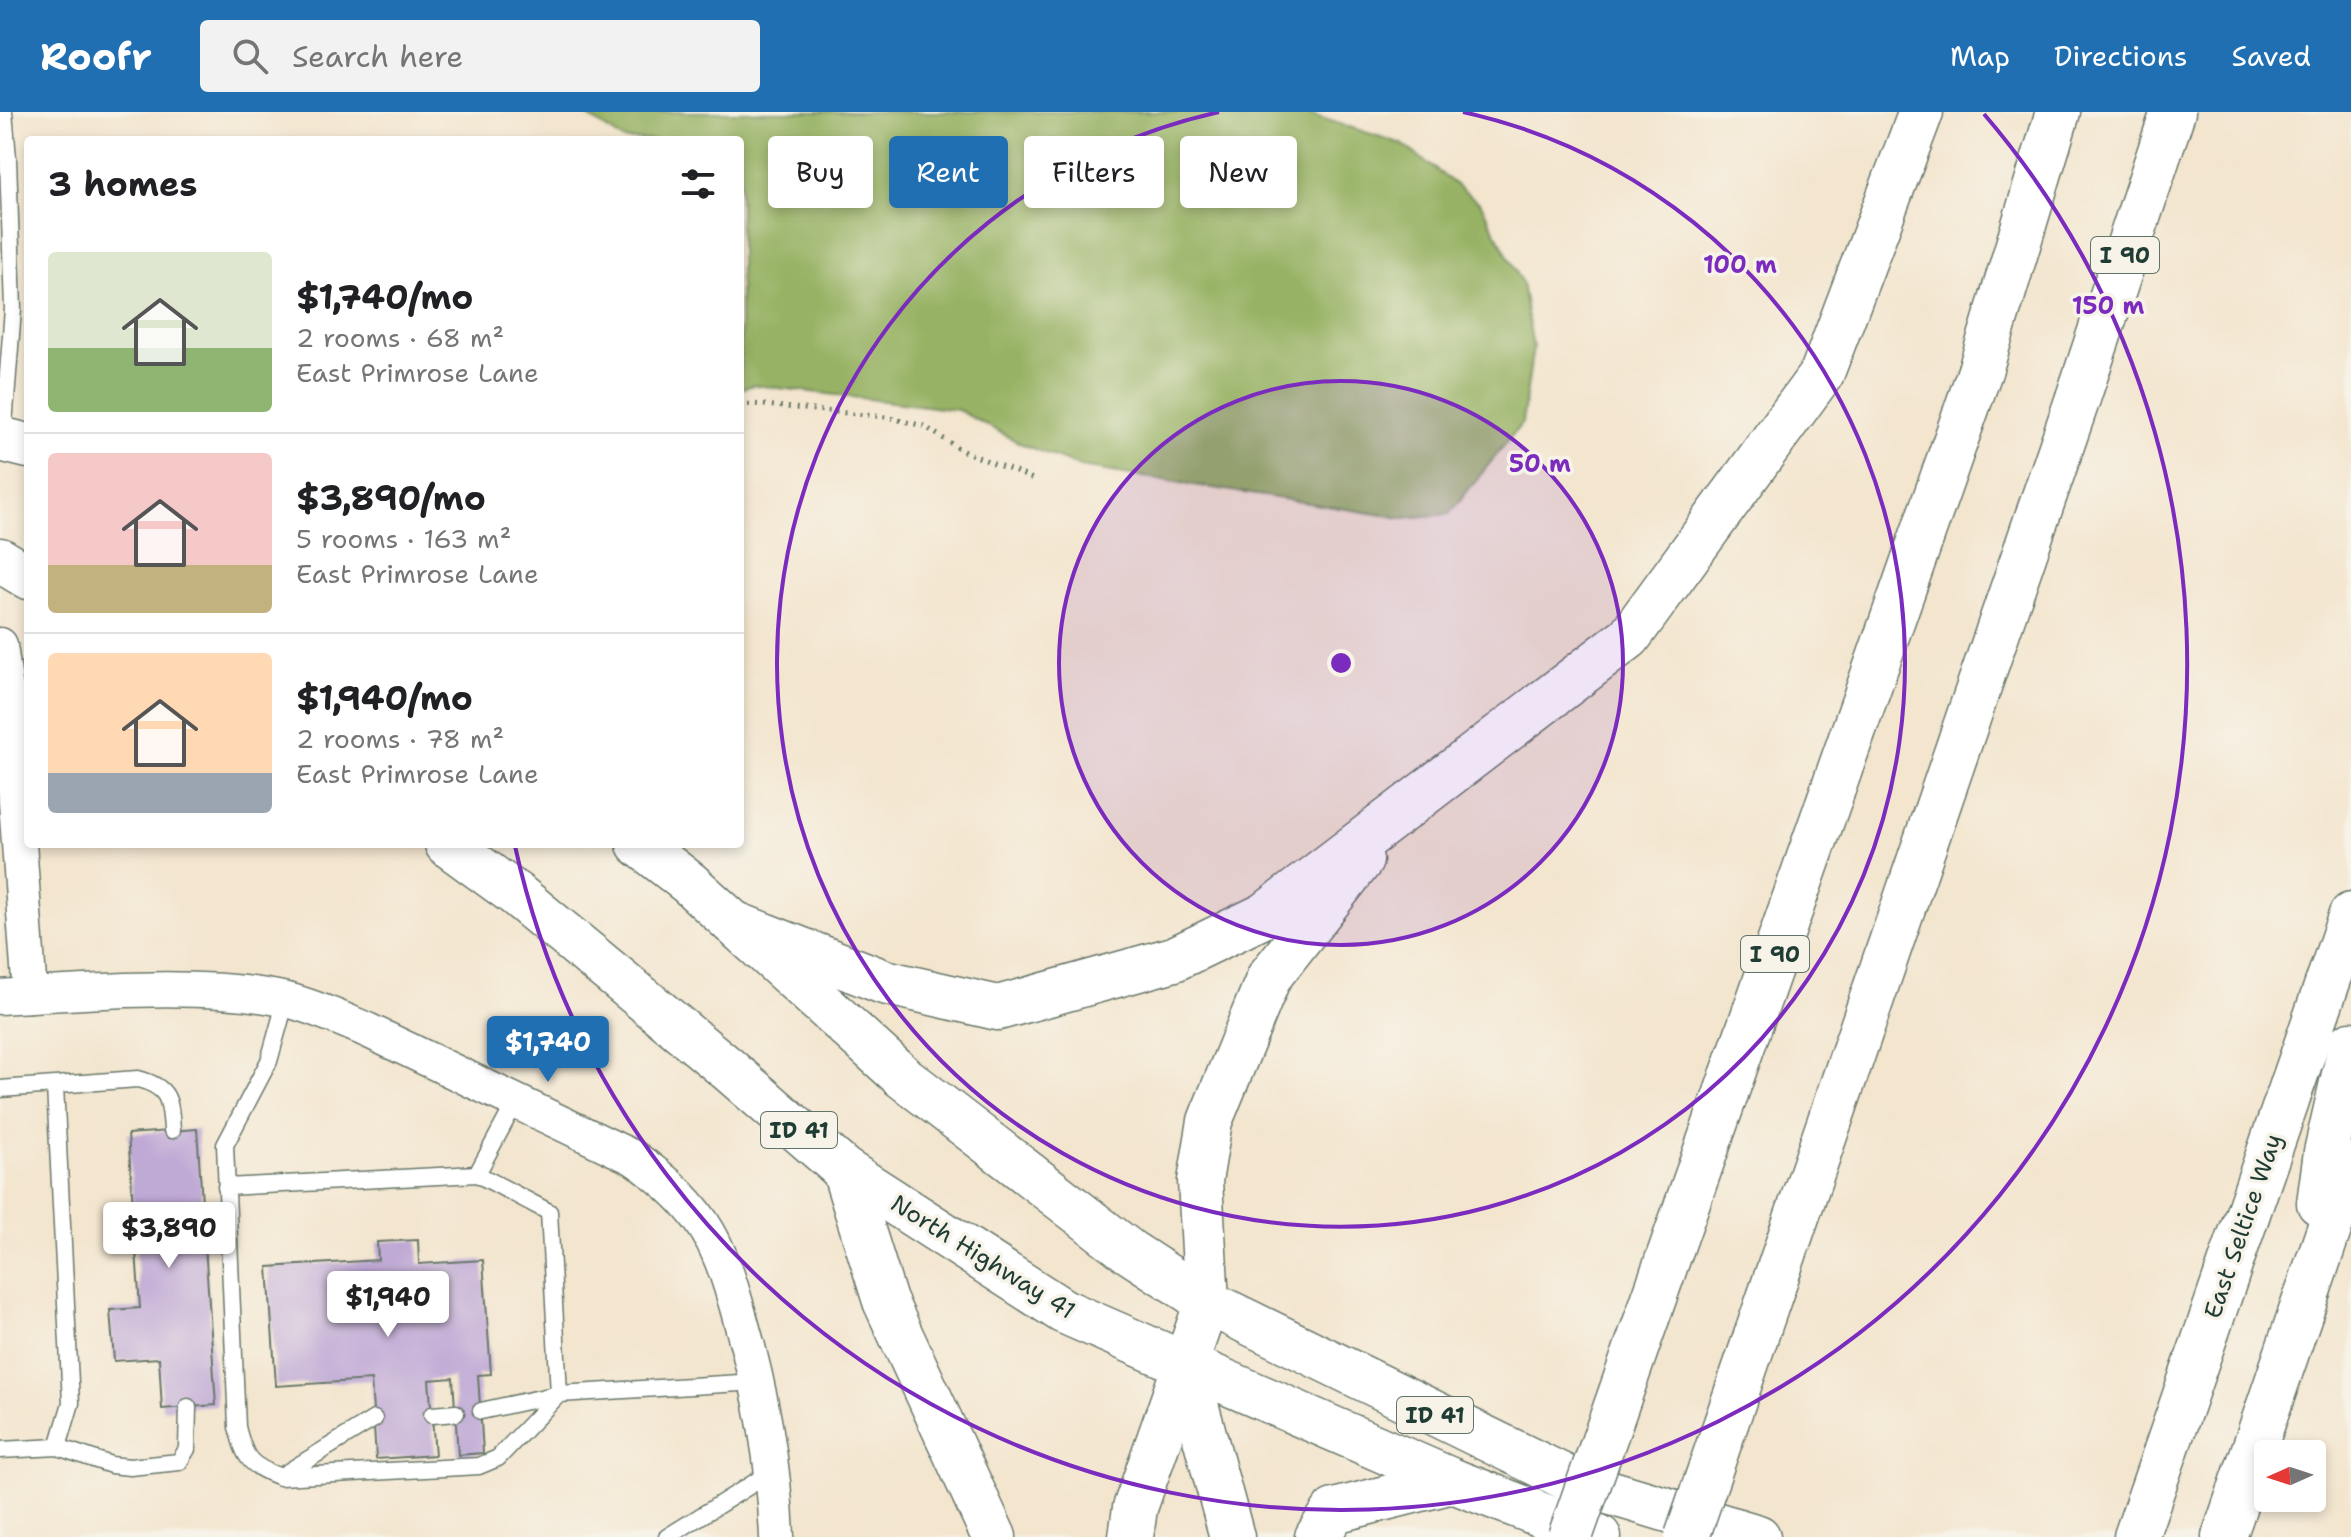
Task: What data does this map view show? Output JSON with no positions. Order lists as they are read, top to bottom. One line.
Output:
{"streets":{"main road":["I 90","ID 41","East Seltice Way","North Highway 41"]},"north":"left","page":{"header":"Roofr","search":"Search here","nav":["Map","Directions","Saved"],"chip":["Buy","Rent","Filters","New"],"heading":"3 homes","list":[{"name":"$1,740/mo","note":"2 rooms · 68 m² · East Primrose Lane"},{"name":"$3,890/mo","note":"5 rooms · 163 m² · East Primrose Lane"},{"name":"$1,940/mo","note":"2 rooms · 78 m² · East Primrose Lane"}],"price":["$1,740","$3,890","$1,940"]},"rings":["100 m","150 m","50 m"]}
